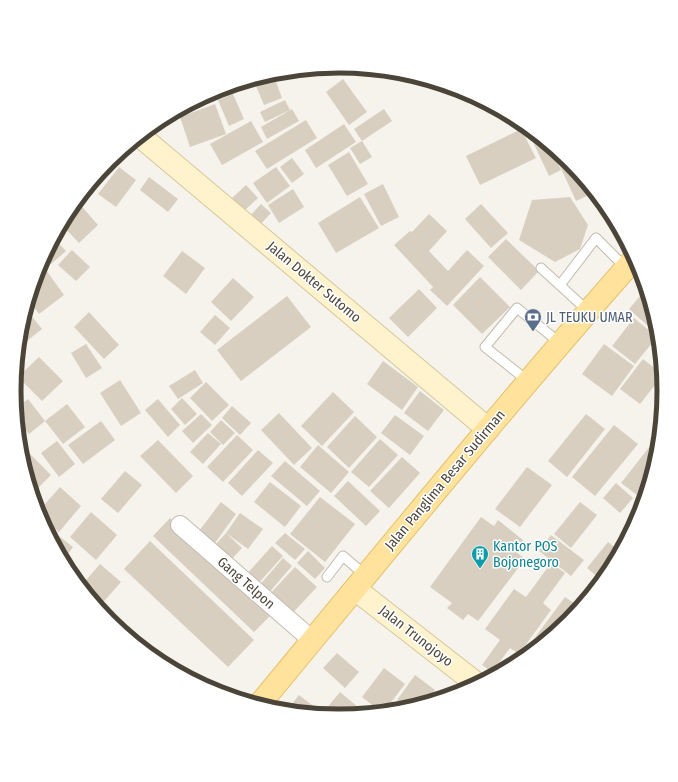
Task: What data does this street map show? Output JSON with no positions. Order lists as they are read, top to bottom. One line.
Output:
{"streets":{"main road":["Jalan Dokter Sutomo","Jalan Panglima Besar Sudirman","Jalan Trunojoyo"],"street":["Gang Telpon"]},"crossings":[["Jalan Dokter Sutomo","Jalan Panglima Besar Sudirman"],["Jalan Panglima Besar Sudirman","Gang Telpon"],["Jalan Panglima Besar Sudirman","Jalan Trunojoyo"]],"places":{"bank":["JL TEUKU UMAR"],"building":["Kantor POS Bojonegoro"]}}
